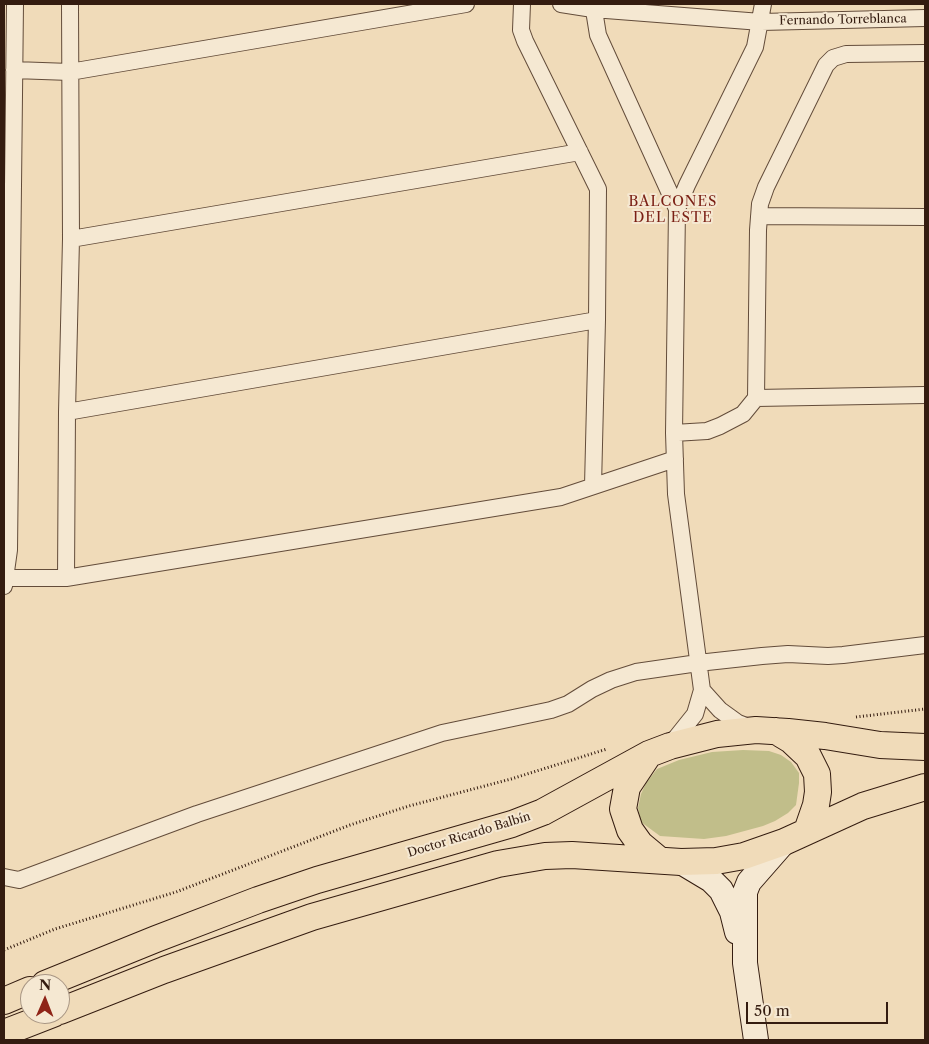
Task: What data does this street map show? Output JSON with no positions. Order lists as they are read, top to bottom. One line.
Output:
{"streets":{"main road":["Doctor Ricardo Balbín"],"street":["Fernando Torreblanca"]},"districts":["BALCONES DEL ESTE"],"scale_bar":"50 m","north":"top"}
